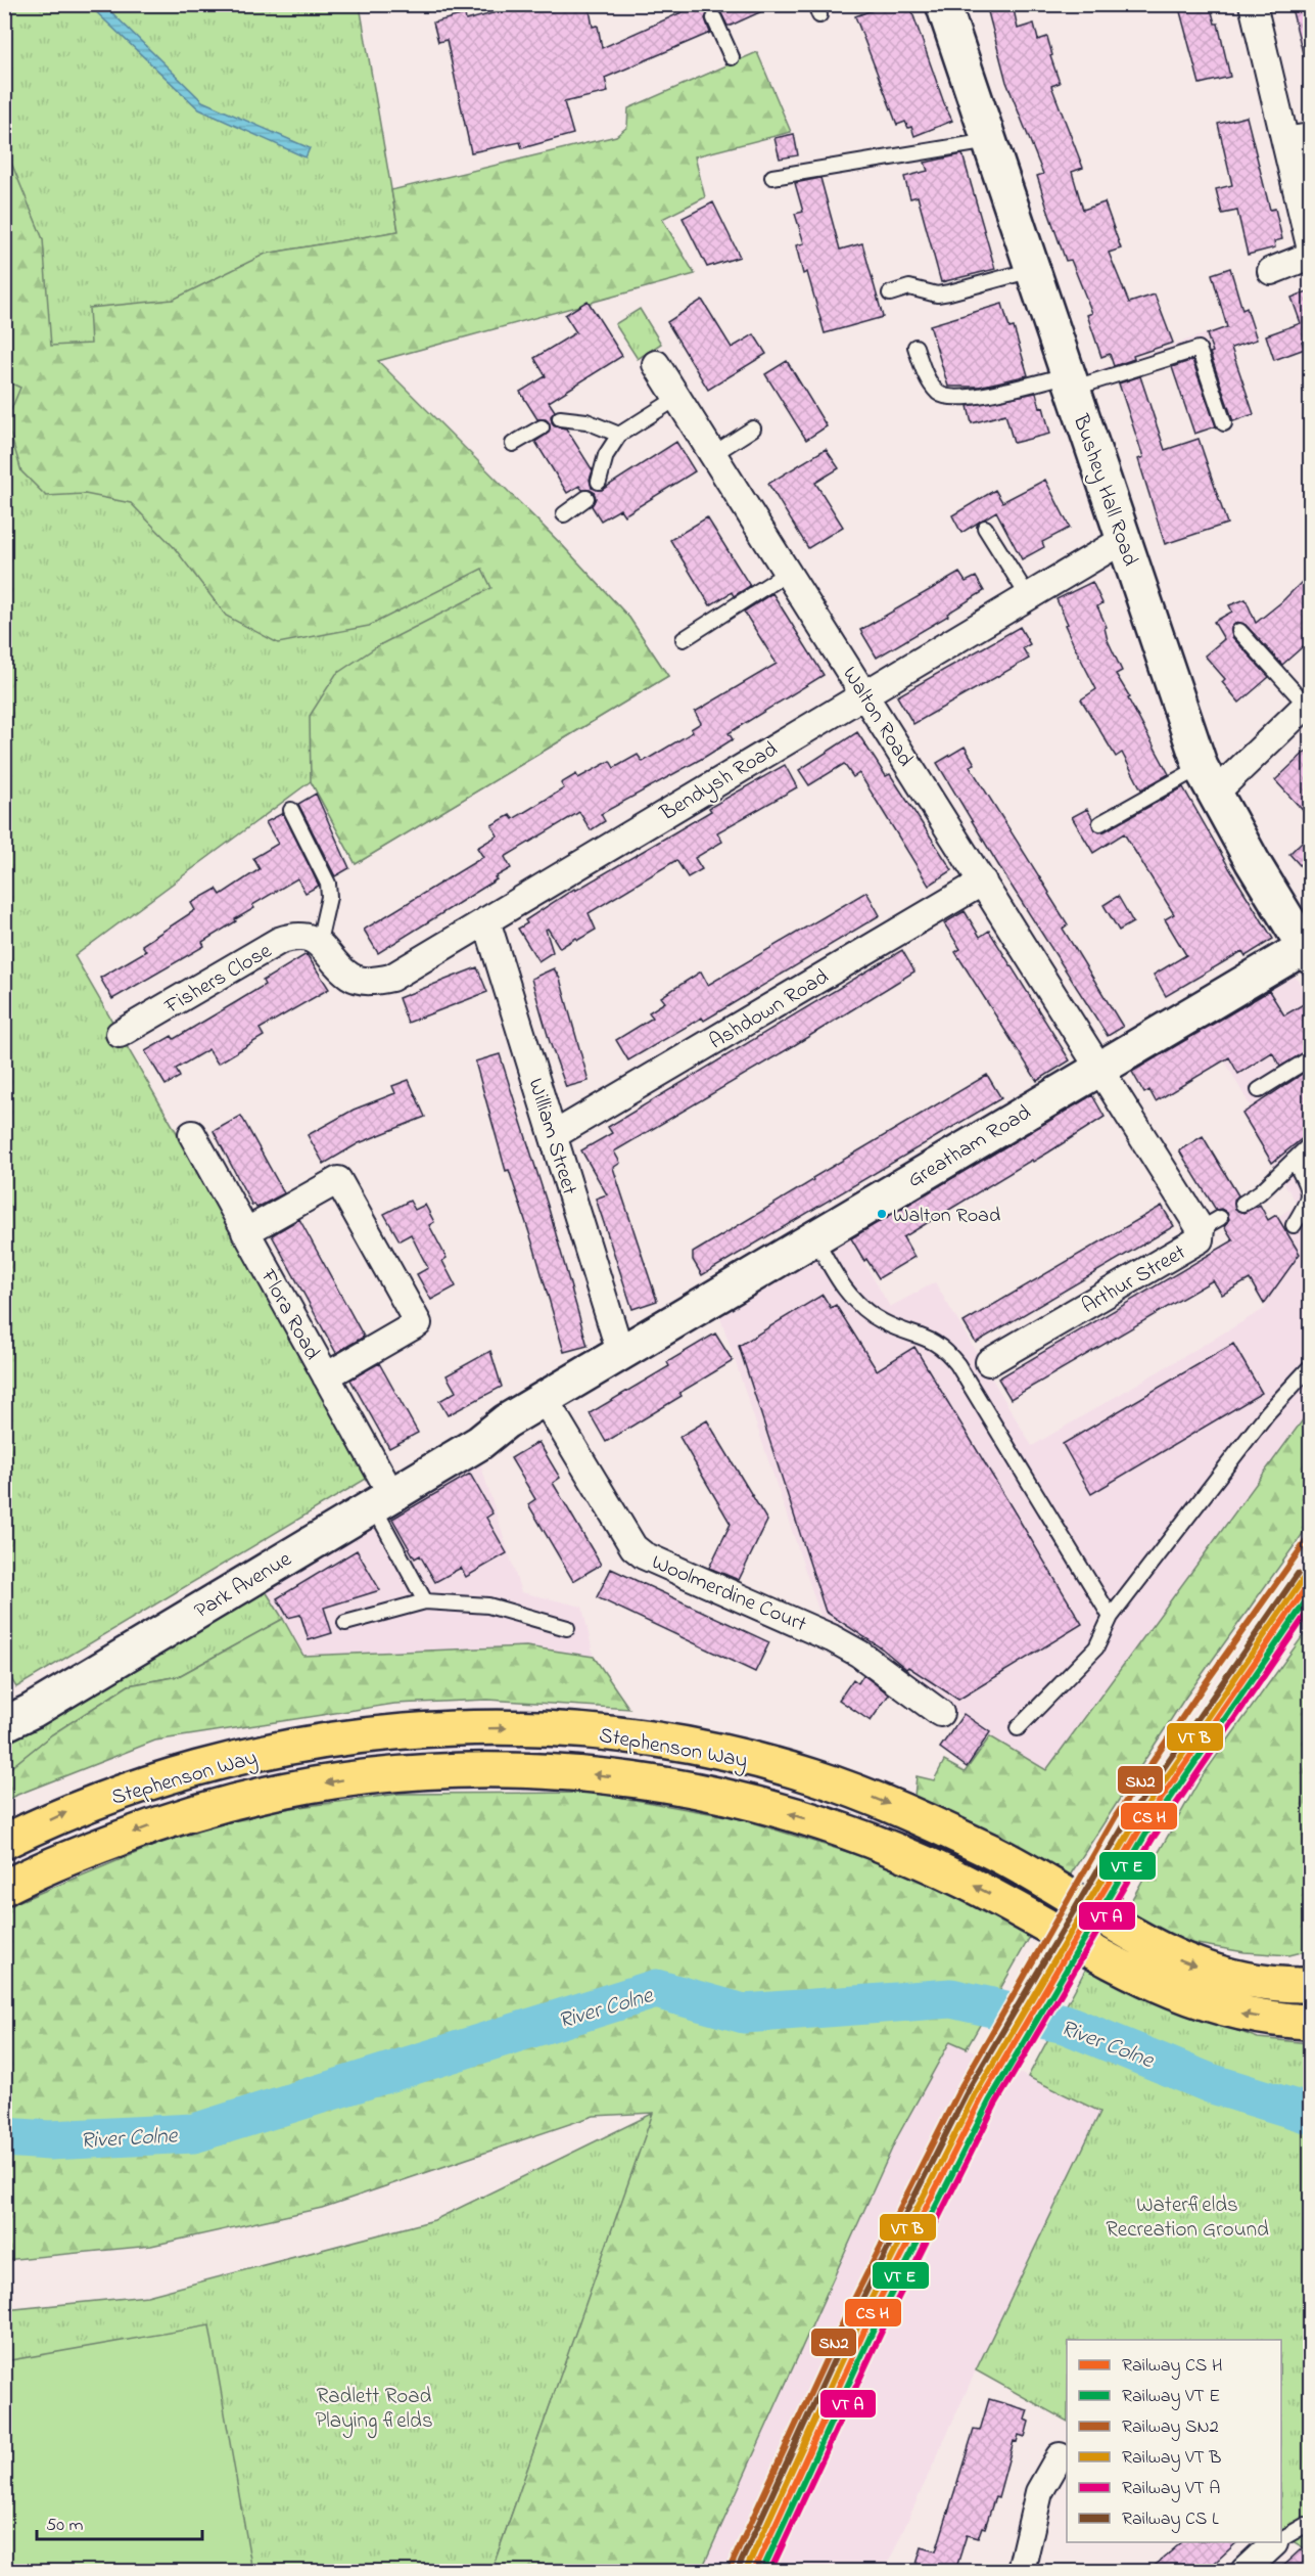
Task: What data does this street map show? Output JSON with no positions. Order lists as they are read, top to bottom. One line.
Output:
{"streets":{"main road":["Stephenson Way"],"street":["Bushey Hall Road","Walton Road","Bendysh Road","Fishers Close","Ashdown Road","William Street","Greatham Road","Arthur Street","Flora Road","Park Avenue","Woolmerdine Court"]},"crossings":[["Bushey Hall Road","Bendysh Road"],["Bushey Hall Road","Greatham Road"],["Walton Road","Bendysh Road"],["Walton Road","Ashdown Road"],["Walton Road","Greatham Road"],["Walton Road","Arthur Street"],["Bendysh Road","Fishers Close"],["Bendysh Road","William Street"],["Ashdown Road","William Street"],["William Street","Greatham Road"],["Greatham Road","Arthur Street"],["Greatham Road","Park Avenue"],["Greatham Road","Woolmerdine Court"],["Flora Road","Park Avenue"]],"water":["River Colne"],"parks":["Waterfields Recreation Ground","Radlett Road Playing fields"],"places":["Walton Road"],"lines":["rail line SN2"],"legend":["Railway CS H","Railway VT E","Railway SN2","Railway VT B","Railway VT A","Railway CS L"],"scale_bar":"50 m"}
